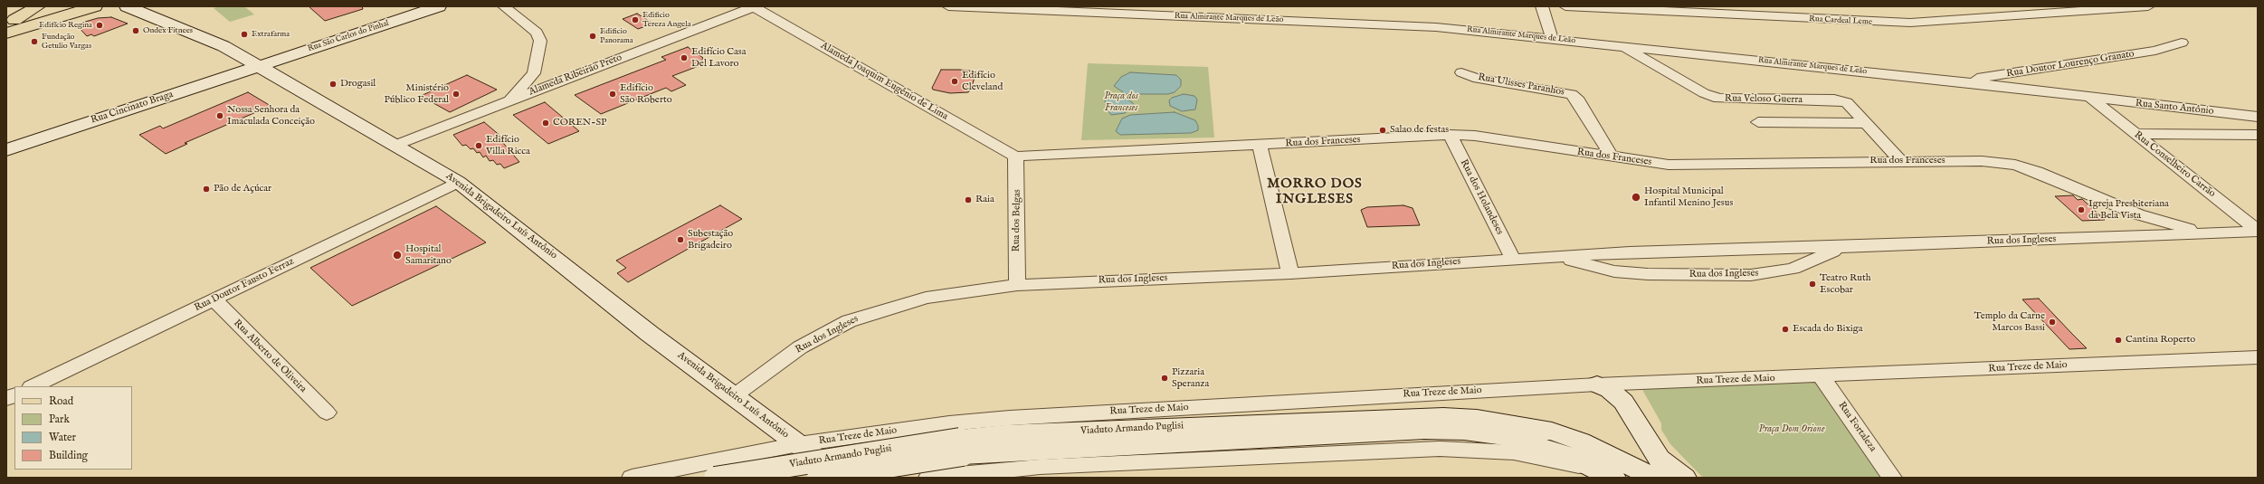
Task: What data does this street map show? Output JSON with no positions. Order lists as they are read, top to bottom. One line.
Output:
{"streets":{"main road":["Rua São Carlos do Pinhal","Rua Cincinato Braga","Avenida Brigadeiro Luís Antônio","Viaduto Armando Puglisi"],"street":["Rua Almirante Marques de Leão","Rua Cardeal Leme","Rua Doutor Lourenço Granato","Alameda Ribeirão Preto","Alameda Joaquim Eugênio de Lima","Rua Ulisses Paranhos","Rua Veloso Guerra","Rua Santo Antônio","Rua dos Franceses","Rua Conselheiro Carrão","Rua dos Holandeses","Rua dos Belgas","Rua dos Ingleses","Rua Doutor Fausto Ferraz","Rua Alberto de Oliveira","Rua Treze de Maio","Rua Fortaleza"]},"crossings":[["Rua Almirante Marques de Leão","Rua Doutor Lourenço Granato"],["Rua Almirante Marques de Leão","Rua Veloso Guerra"],["Rua Almirante Marques de Leão","Rua Santo Antônio"],["Rua Almirante Marques de Leão","Rua Conselheiro Carrão"],["Rua São Carlos do Pinhal","Rua Cincinato Braga"],["Rua São Carlos do Pinhal","Avenida Brigadeiro Luís Antônio"],["Alameda Ribeirão Preto","Alameda Joaquim Eugênio de Lima"],["Alameda Ribeirão Preto","Avenida Brigadeiro Luís Antônio"],["Alameda Joaquim Eugênio de Lima","Rua dos Franceses"],["Alameda Joaquim Eugênio de Lima","Rua dos Belgas"],["Rua Ulisses Paranhos","Rua dos Franceses"],["Rua Veloso Guerra","Rua dos Franceses"],["Rua Cincinato Braga","Avenida Brigadeiro Luís Antônio"],["Rua Santo Antônio","Rua Conselheiro Carrão"],["Rua dos Franceses","Rua dos Holandeses"],["Rua dos Franceses","Rua dos Belgas"],["Rua dos Franceses","Rua dos Ingleses"],["Rua Conselheiro Carrão","Rua dos Ingleses"],["Rua dos Holandeses","Rua dos Ingleses"],["Avenida Brigadeiro Luís Antônio","Rua dos Ingleses"],["Avenida Brigadeiro Luís Antônio","Rua Doutor Fausto Ferraz"],["Avenida Brigadeiro Luís Antônio","Rua Treze de Maio"],["Rua dos Belgas","Rua dos Ingleses"],["Rua Doutor Fausto Ferraz","Rua Alberto de Oliveira"],["Rua Treze de Maio","Rua Fortaleza"]],"districts":["MORRO DOS INGLESES"],"parks":["Praça dos Franceses","Praça Dom Orione"],"places":["Edificio Tereza Angela","Edifício Regina","Ondex Fitnees","Extrafarma","Edificio Panorama","Fundação Getulio Vargas","Edifício Casa Del Lavoro","Edifício Cleveland","Drogasil","Ministério Público Federal","Edifício São Roberto","Nossa Senhora da Imaculada Conceição","COREN-SP","Salao de festas","Edifício Villa Ricca","Pão de Açúcar","Hospital Municipal Infantil Menino Jesus","Raia","Igreja Presbiteriana da Bela Vista","Subestação Brigadeiro","Hospital Samaritano","Teatro Ruth Escobar","Templo da Carne Marcos Bassi","Escada do Bixiga","Cantina Roperto","Pizzaria Speranza"],"legend":["Road","Park","Water","Building"]}
